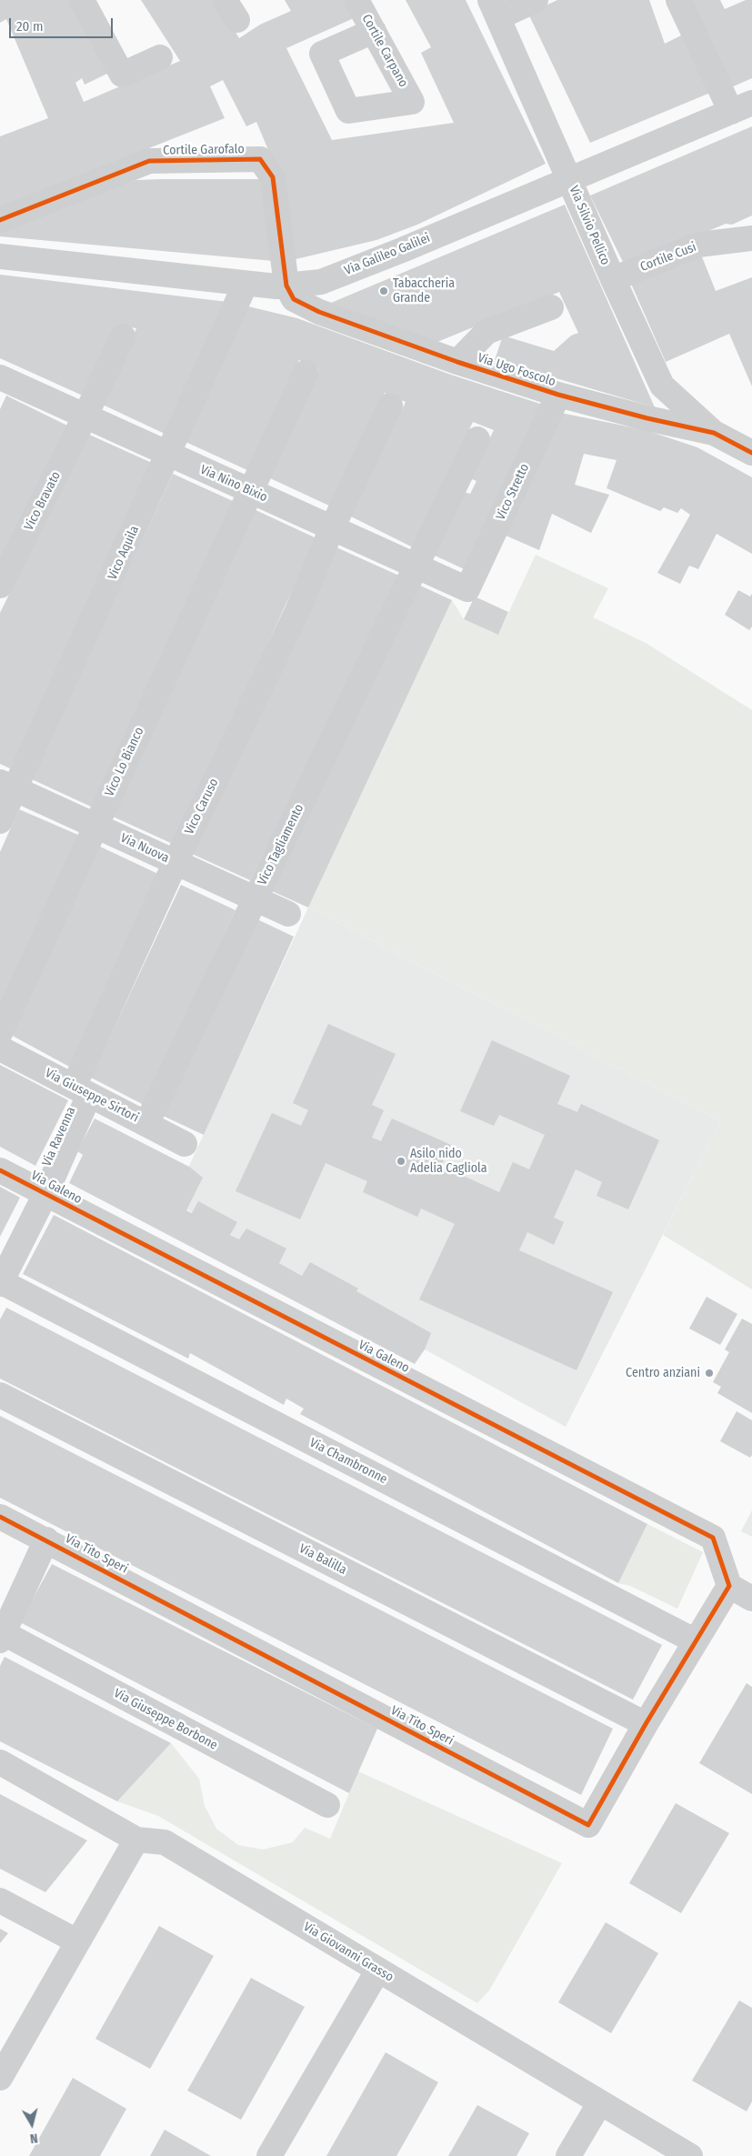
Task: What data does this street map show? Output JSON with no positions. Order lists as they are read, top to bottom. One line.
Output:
{"streets":{"street":["Cortile Carpano","Cortile Garofalo","Via Silvio Pellico","Via Galileo Galilei","Cortile Cusi","Via Ugo Foscolo","Via Nino Bixio","Vico Stretto","Vico Bravato","Vico Aquila","Vico Lo Bianco","Vico Caruso","Vico Tagliamento","Via Nuova","Via Giuseppe Sirtori","Via Ravenna","Via Galeno","Via Chambronne","Via Tito Speri","Via Balilla","Via Giuseppe Borbone","Via Giovanni Grasso"]},"crossings":[["Cortile Garofalo","Via Galileo Galilei"],["Cortile Garofalo","Via Ugo Foscolo"],["Via Silvio Pellico","Via Galileo Galilei"],["Via Silvio Pellico","Cortile Cusi"],["Via Silvio Pellico","Via Ugo Foscolo"],["Via Galileo Galilei","Via Ugo Foscolo"],["Via Galileo Galilei","Vico Aquila"],["Via Ugo Foscolo","Vico Stretto"],["Via Nino Bixio","Vico Stretto"],["Via Nino Bixio","Vico Bravato"],["Via Nino Bixio","Vico Aquila"],["Via Nino Bixio","Vico Lo Bianco"],["Via Nino Bixio","Vico Caruso"],["Via Nino Bixio","Vico Tagliamento"],["Vico Aquila","Via Nuova"],["Vico Lo Bianco","Via Nuova"],["Vico Caruso","Via Nuova"],["Vico Caruso","Via Giuseppe Sirtori"],["Vico Caruso","Via Ravenna"],["Vico Tagliamento","Via Nuova"],["Vico Tagliamento","Via Giuseppe Sirtori"],["Via Giuseppe Sirtori","Via Ravenna"],["Via Ravenna","Via Galeno"],["Via Ravenna","Via Chambronne"],["Via Galeno","Via Tito Speri"],["Via Chambronne","Via Tito Speri"],["Via Tito Speri","Via Balilla"]],"places":["Tabaccheria Grande","Asilo nido Adelia Cagliola","Centro anziani"],"scale_bar":"20 m","north":"bottom"}
